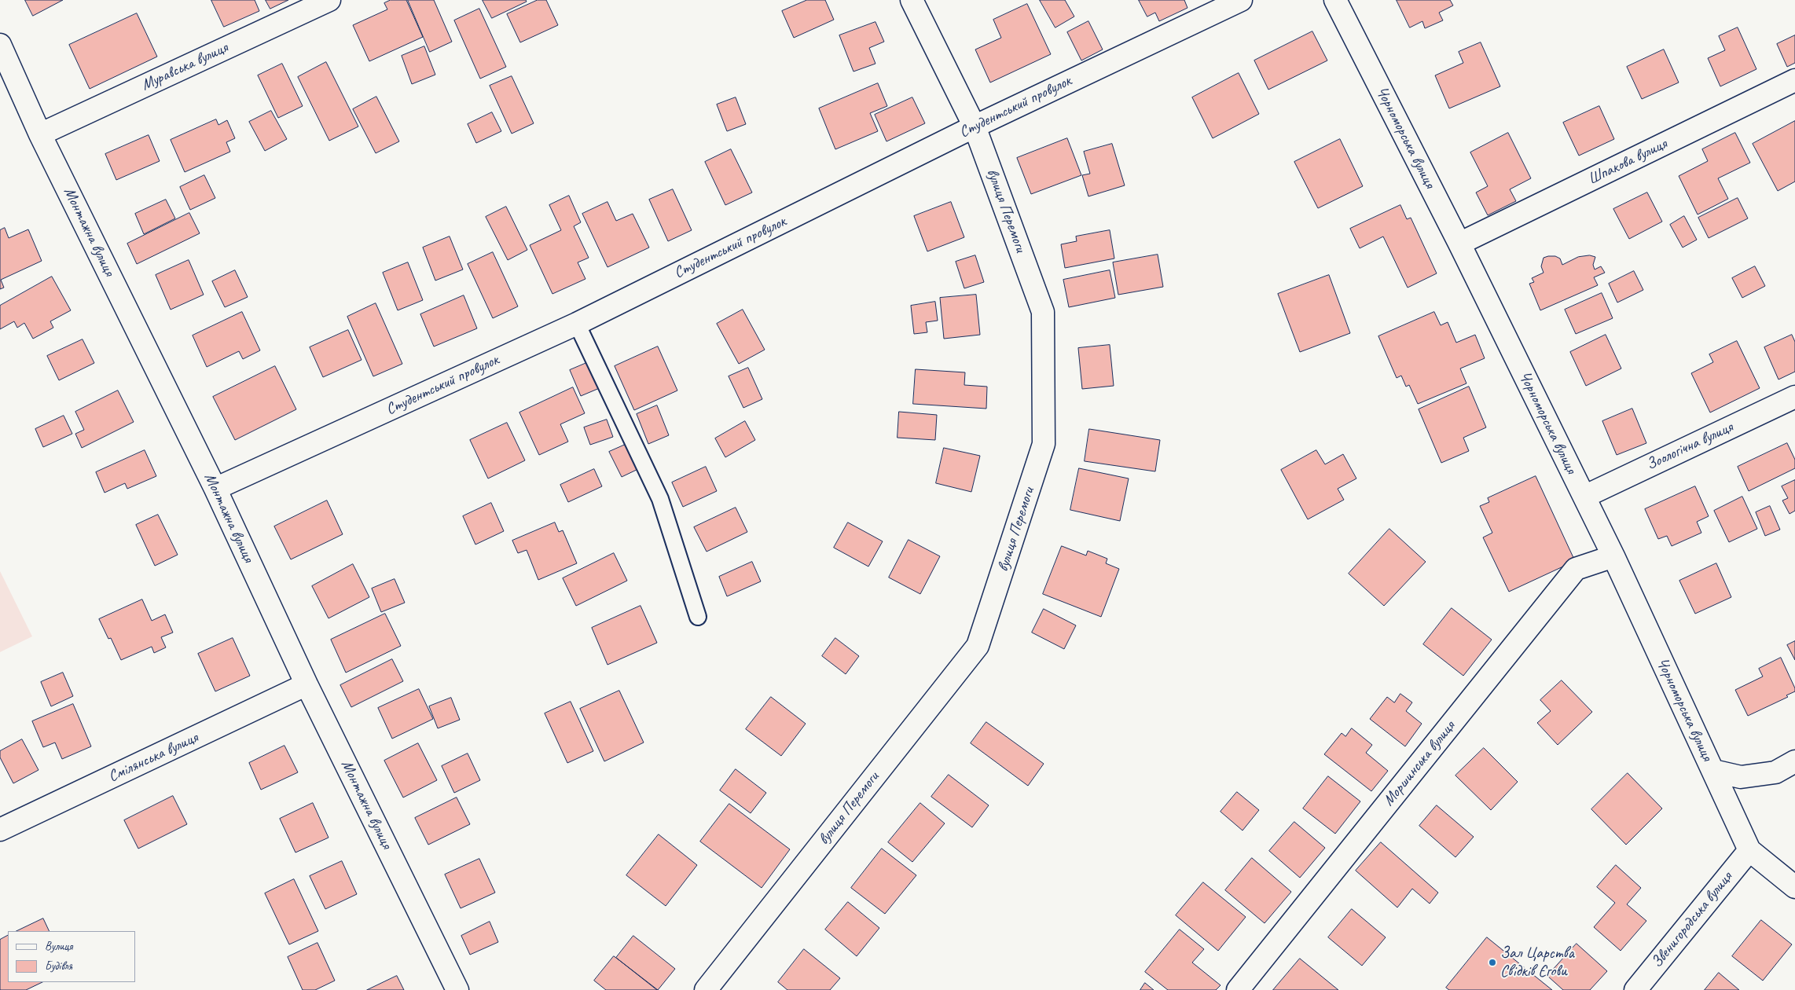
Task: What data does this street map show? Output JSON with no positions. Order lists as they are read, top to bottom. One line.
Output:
{"streets":{"street":["Муравська вулиця","Студентський провулок","Чорноморська вулиця","Шпакова вулиця","вулиця Перемоги","Монтажна вулиця","Зоологічна вулиця","Смілянська вулиця","Моршинська вулиця","Звенигородська вулиця"]},"crossings":[["Муравська вулиця","Монтажна вулиця"],["Студентський провулок","вулиця Перемоги"],["Студентський провулок","Монтажна вулиця"],["Чорноморська вулиця","Шпакова вулиця"],["Чорноморська вулиця","Зоологічна вулиця"],["Чорноморська вулиця","Моршинська вулиця"],["Чорноморська вулиця","Звенигородська вулиця"],["Монтажна вулиця","Смілянська вулиця"]],"places":["Зал Царства Свідків Єгови"],"legend":["Вулиця","Будівля"]}
